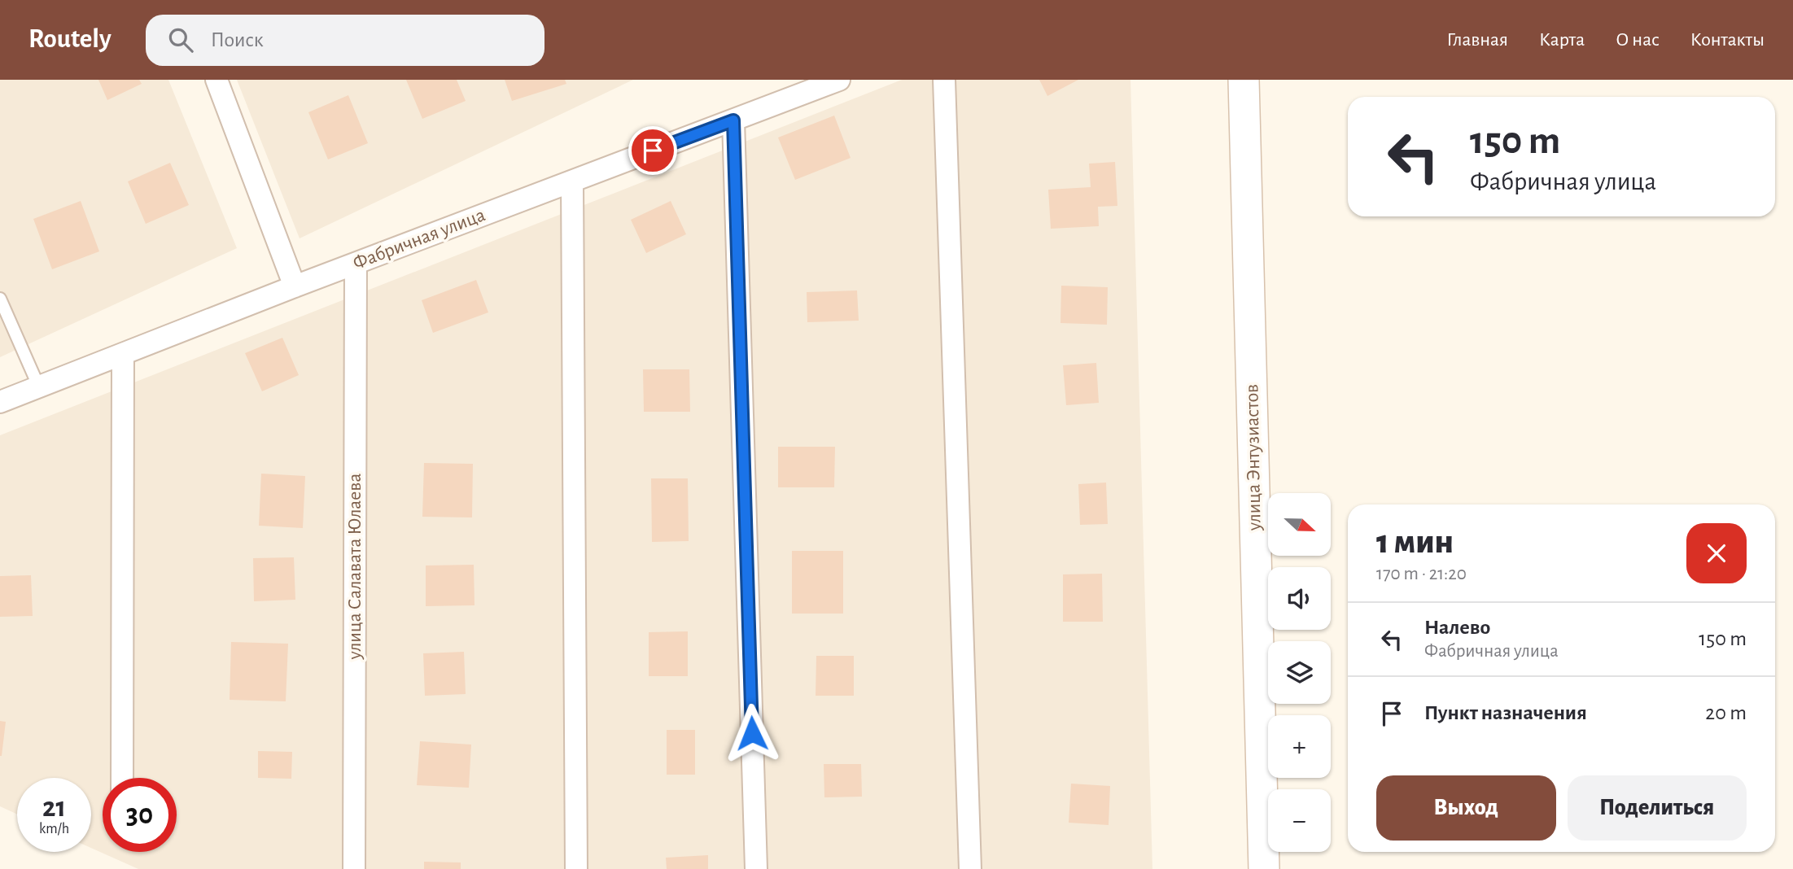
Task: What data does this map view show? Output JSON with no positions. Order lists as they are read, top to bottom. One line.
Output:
{"streets":{"street":["Фабричная улица","улица Энтузиастов","улица Салавата Юлаева"]},"crossings":[["Фабричная улица","улица Салавата Юлаева"]],"north":"right","page":{"header":"Routely","search":"Поиск","nav":["Главная","Карта","О нас","Контакты"],"turn":["150 m","Фабричная улица"],"map_buttons":["+","−"],"heading":["1 мин","170 m · 21:20"],"list":[{"name":"Налево","note":"Фабричная улица","value":"150 m"},{"name":"Пункт назначения","value":"20 m"}],"buttons":["Выход","Поделиться"],"speed":"21 km/h","limit":"30"}}
